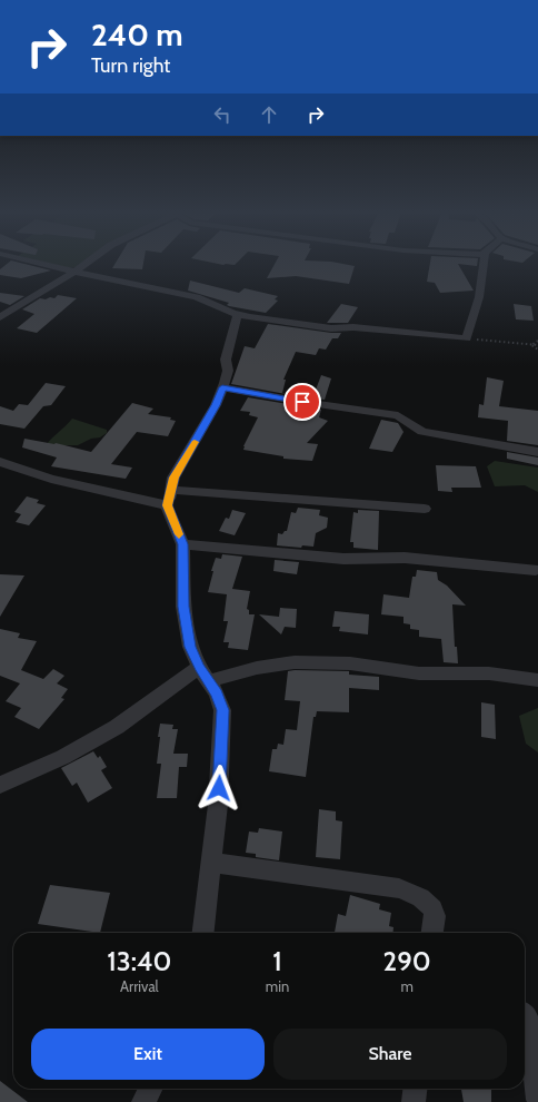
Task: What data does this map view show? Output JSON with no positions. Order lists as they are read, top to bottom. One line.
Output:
{"page":{"turn":["240 m","Turn right"],"eta":["13:40","Arrival","1","min","290","m"],"buttons":["Exit","Share"]}}
